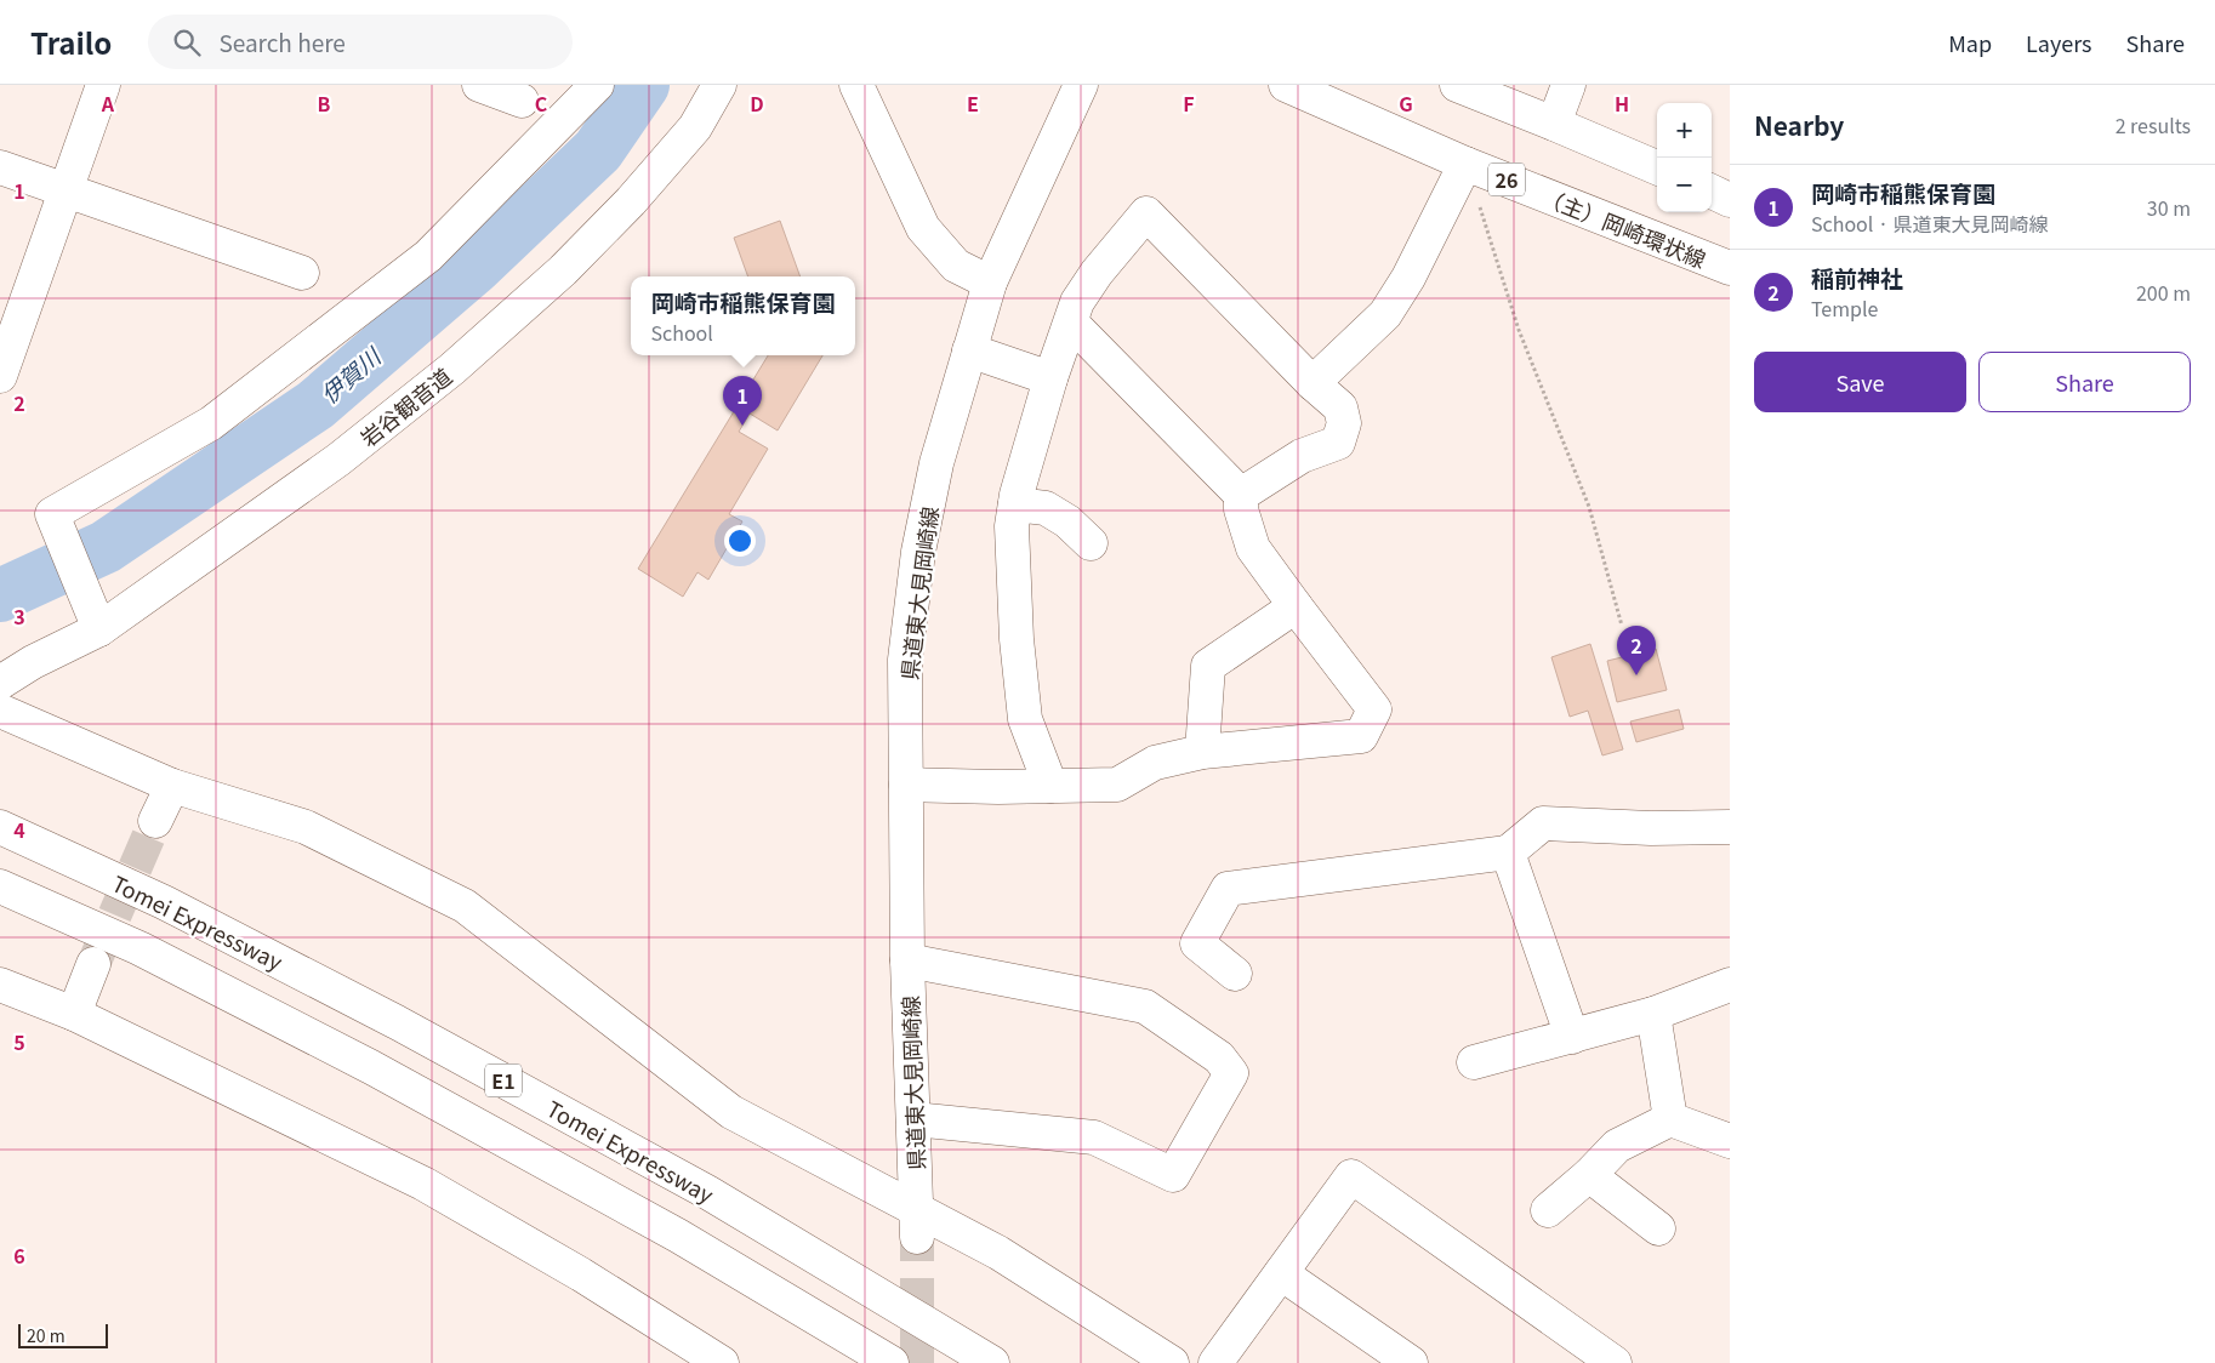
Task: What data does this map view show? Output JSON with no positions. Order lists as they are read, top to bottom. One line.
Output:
{"streets":{"main road":["26","（主）岡崎環状線","岩谷観音道","県道東大見岡崎線","Tomei Expressway","E1"]},"water":["伊賀川"],"scale_bar":"20 m","page":{"header":"Trailo","search":"Search here","nav":["Map","Layers","Share"],"heading":["Nearby","2 results"],"map_buttons":["+","−"],"list":[{"mark":"1","name":"岡崎市稲熊保育園","note":"School · 県道東大見岡崎線","value":"30 m"},{"mark":"2","name":"稲前神社","note":"Temple","value":"200 m"}],"popup":["岡崎市稲熊保育園","School"],"buttons":["Save","Share"],"pins":["1","2"],"scale":"20 m"},"grid":{"columns":["A","B","C","D","E","F","G","H"],"rows":["1","2","3","4","5","6"]}}
